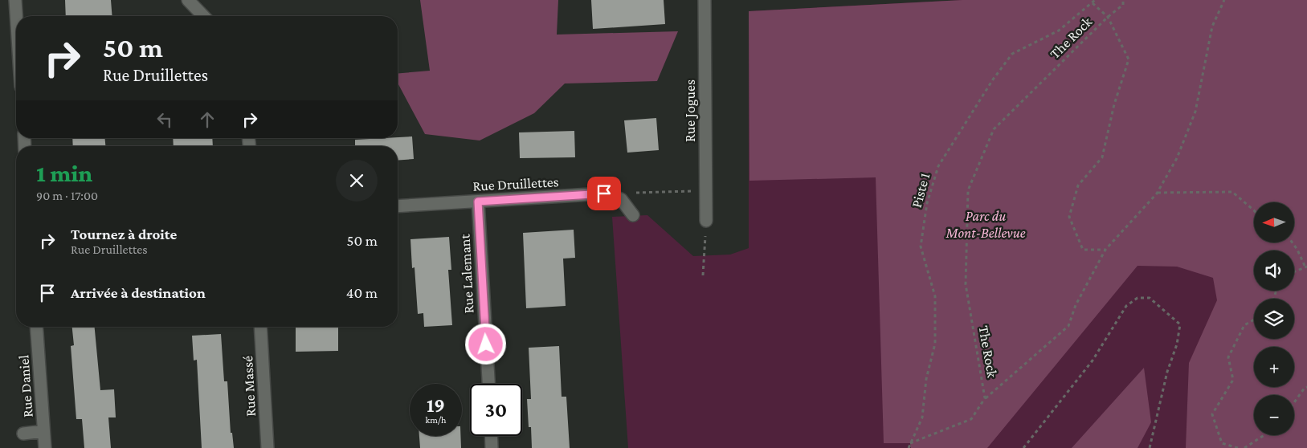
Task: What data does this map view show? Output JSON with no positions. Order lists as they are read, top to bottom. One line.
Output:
{"streets":{"street":["Rue Jogues","Rue Druillettes","Rue Lalemant","Rue Daniel","Rue Massé"],"path":["The Rock","Piste 1"]},"crossings":[["The Rock","Piste 1"],["Rue Druillettes","Rue Lalemant"]],"parks":["Parc du Mont-Bellevue"],"north":"left","page":{"turn":["50 m","Rue Druillettes"],"heading":["1 min","90 m · 17:00"],"map_buttons":["+","−"],"list":[{"name":"Tournez à droite","note":"Rue Druillettes","value":"50 m"},{"name":"Arrivée à destination","value":"40 m"}],"speed":"19 km/h","limit":"30"}}
